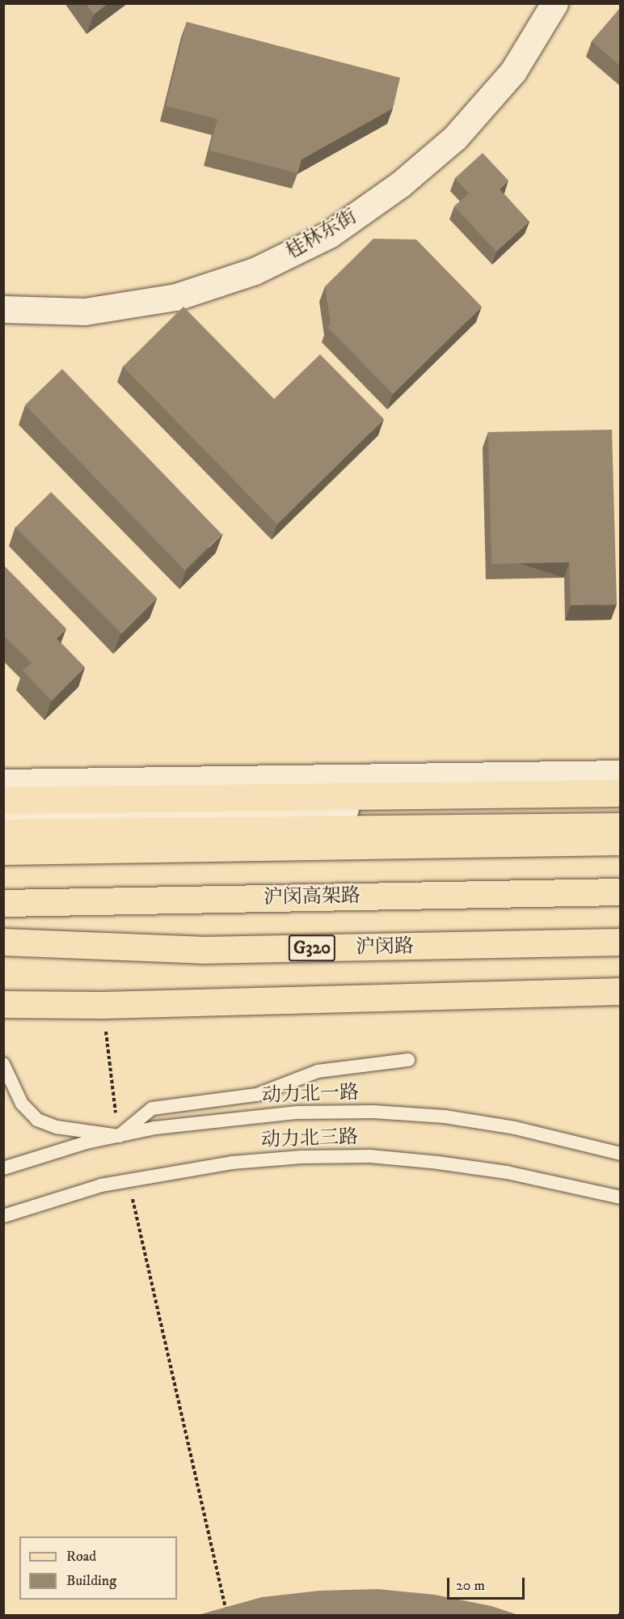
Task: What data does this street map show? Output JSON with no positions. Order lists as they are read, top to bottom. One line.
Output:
{"streets":{"main road":["桂林东街","沪闵高架路","沪闵路","G320"],"lane":["动力北一路","动力北三路"]},"legend":["Road","Building"],"scale_bar":"20 m"}
